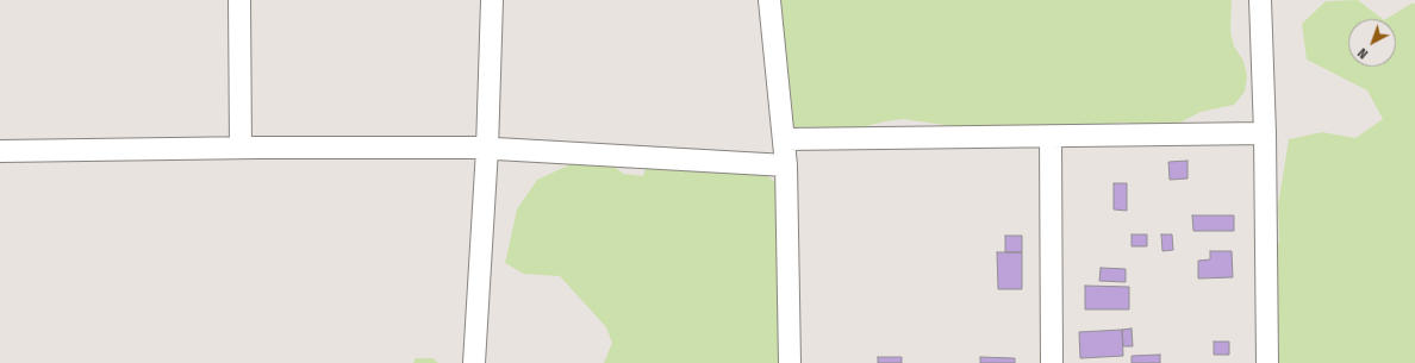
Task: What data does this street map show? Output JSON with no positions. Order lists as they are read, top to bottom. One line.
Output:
{"north":"bottom left"}
